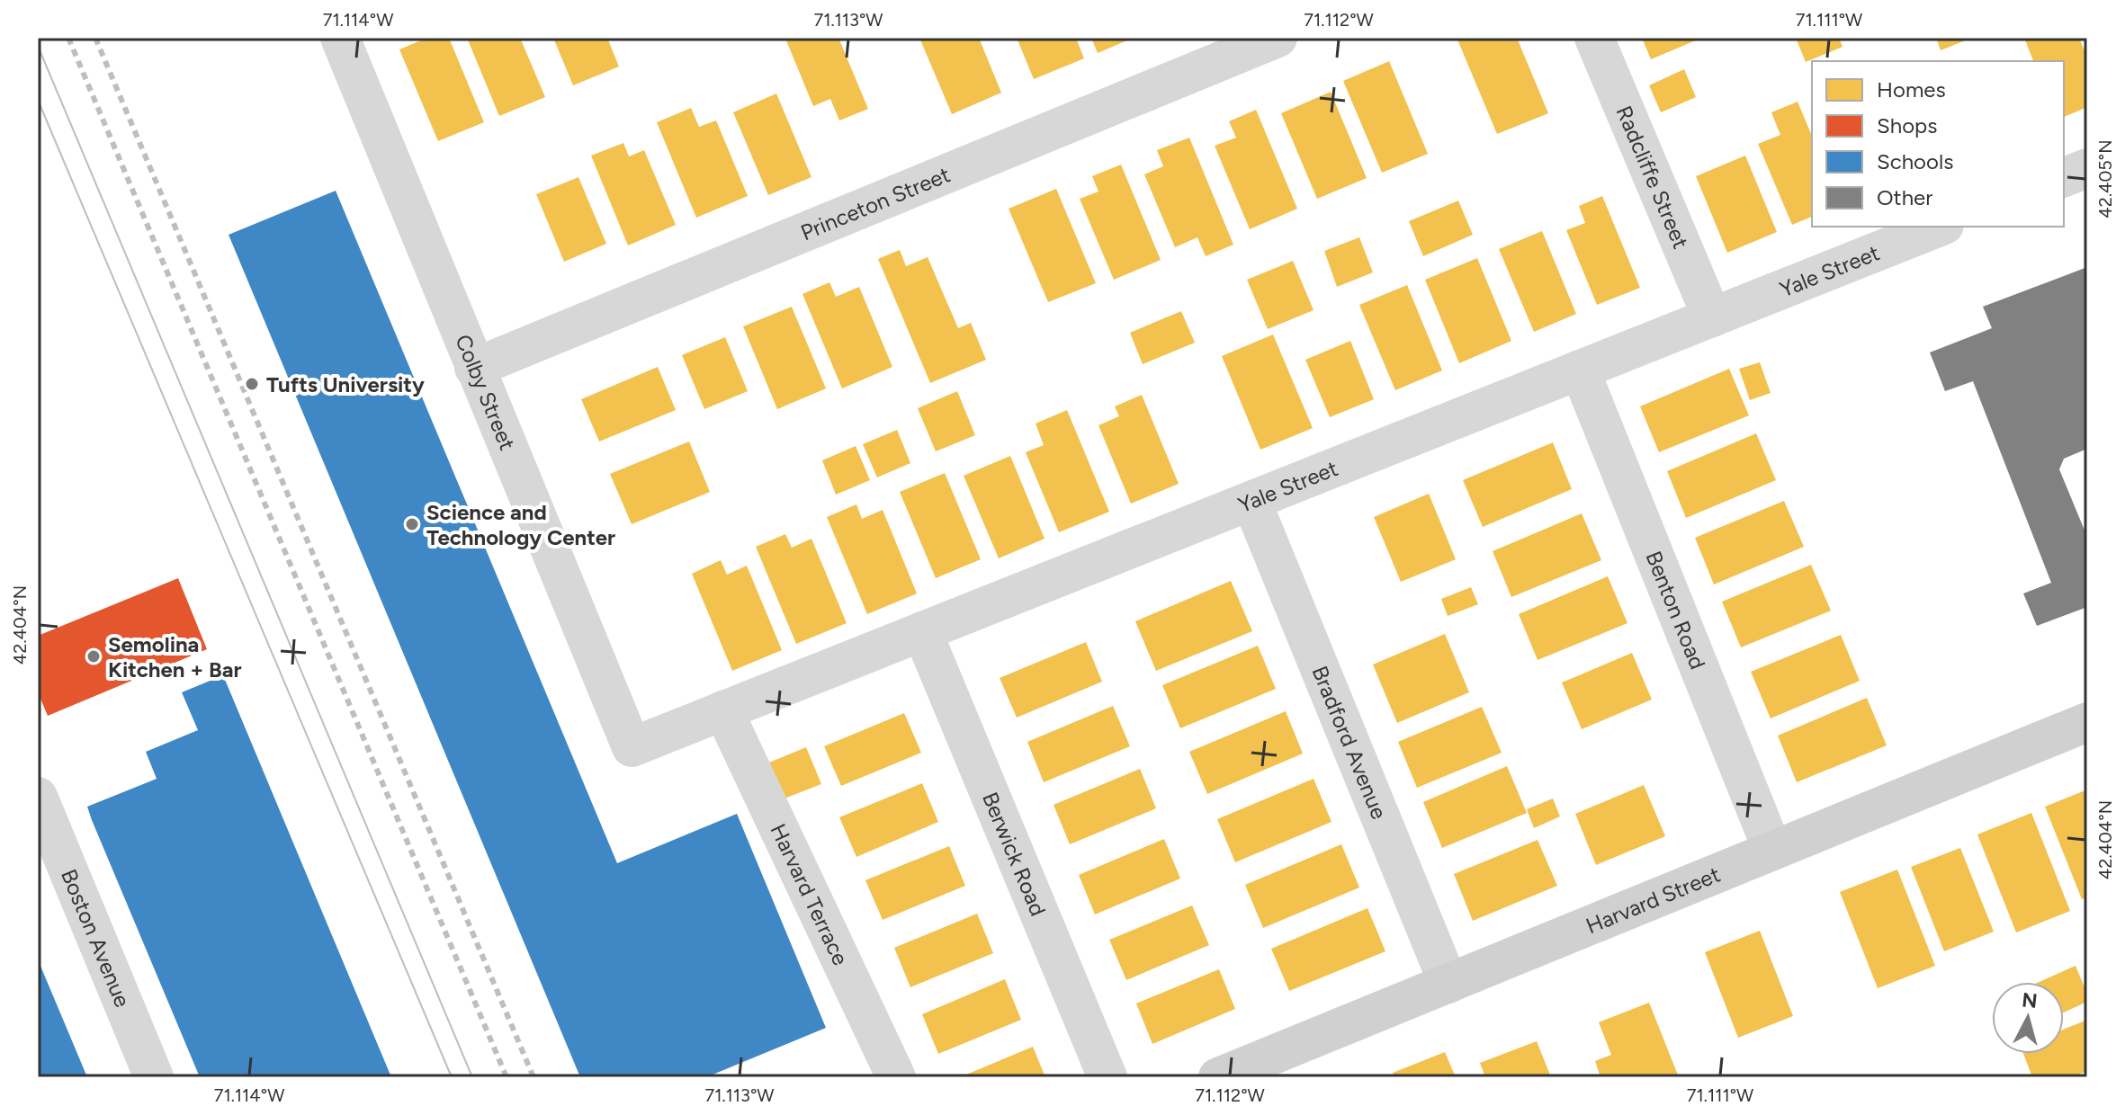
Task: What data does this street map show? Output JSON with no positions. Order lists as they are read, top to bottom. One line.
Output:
{"streets":{"main road":["Harvard Street"],"street":["Radcliffe Street","Princeton Street","Yale Street","Colby Street","Benton Road","Bradford Avenue","Berwick Road","Harvard Terrace","Boston Avenue"]},"crossings":[["Radcliffe Street","Yale Street"],["Princeton Street","Colby Street"],["Yale Street","Colby Street"],["Yale Street","Benton Road"],["Yale Street","Bradford Avenue"],["Yale Street","Berwick Road"],["Yale Street","Harvard Terrace"],["Benton Road","Harvard Street"],["Bradford Avenue","Harvard Street"]],"places":["Tufts University","Science and Technology Center","Semolina Kitchen + Bar"],"legend":["Homes","Shops","Schools","Other"],"north":"top","coordinates":["71.114°W","71.113°W","71.112°W","71.111°W","42.405°N","42.404°N"]}
